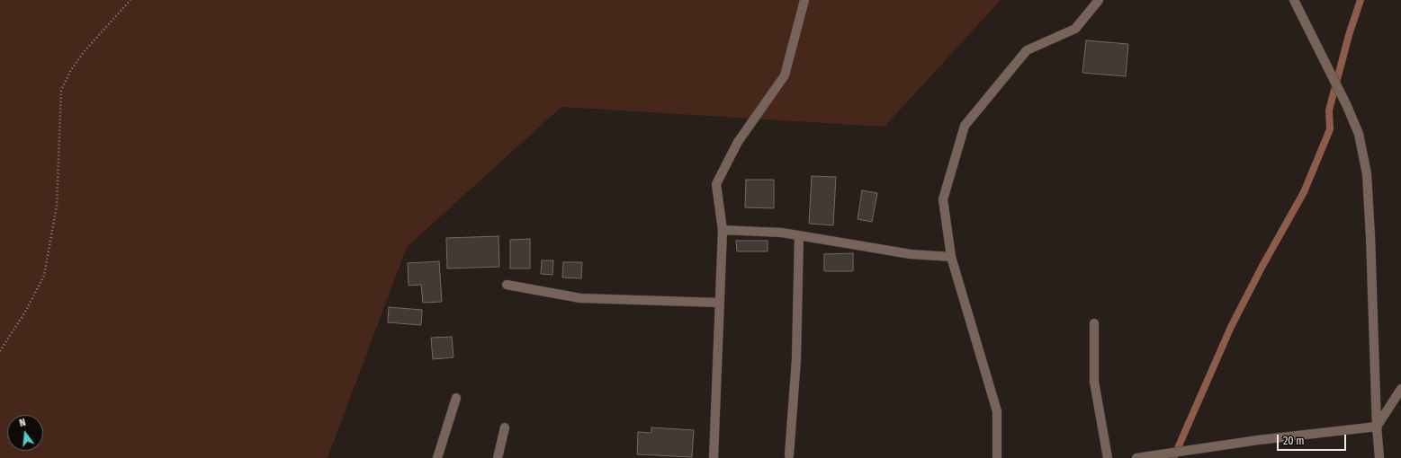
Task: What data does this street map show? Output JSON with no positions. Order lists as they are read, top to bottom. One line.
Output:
{"scale_bar":"20 m","north":"top"}
